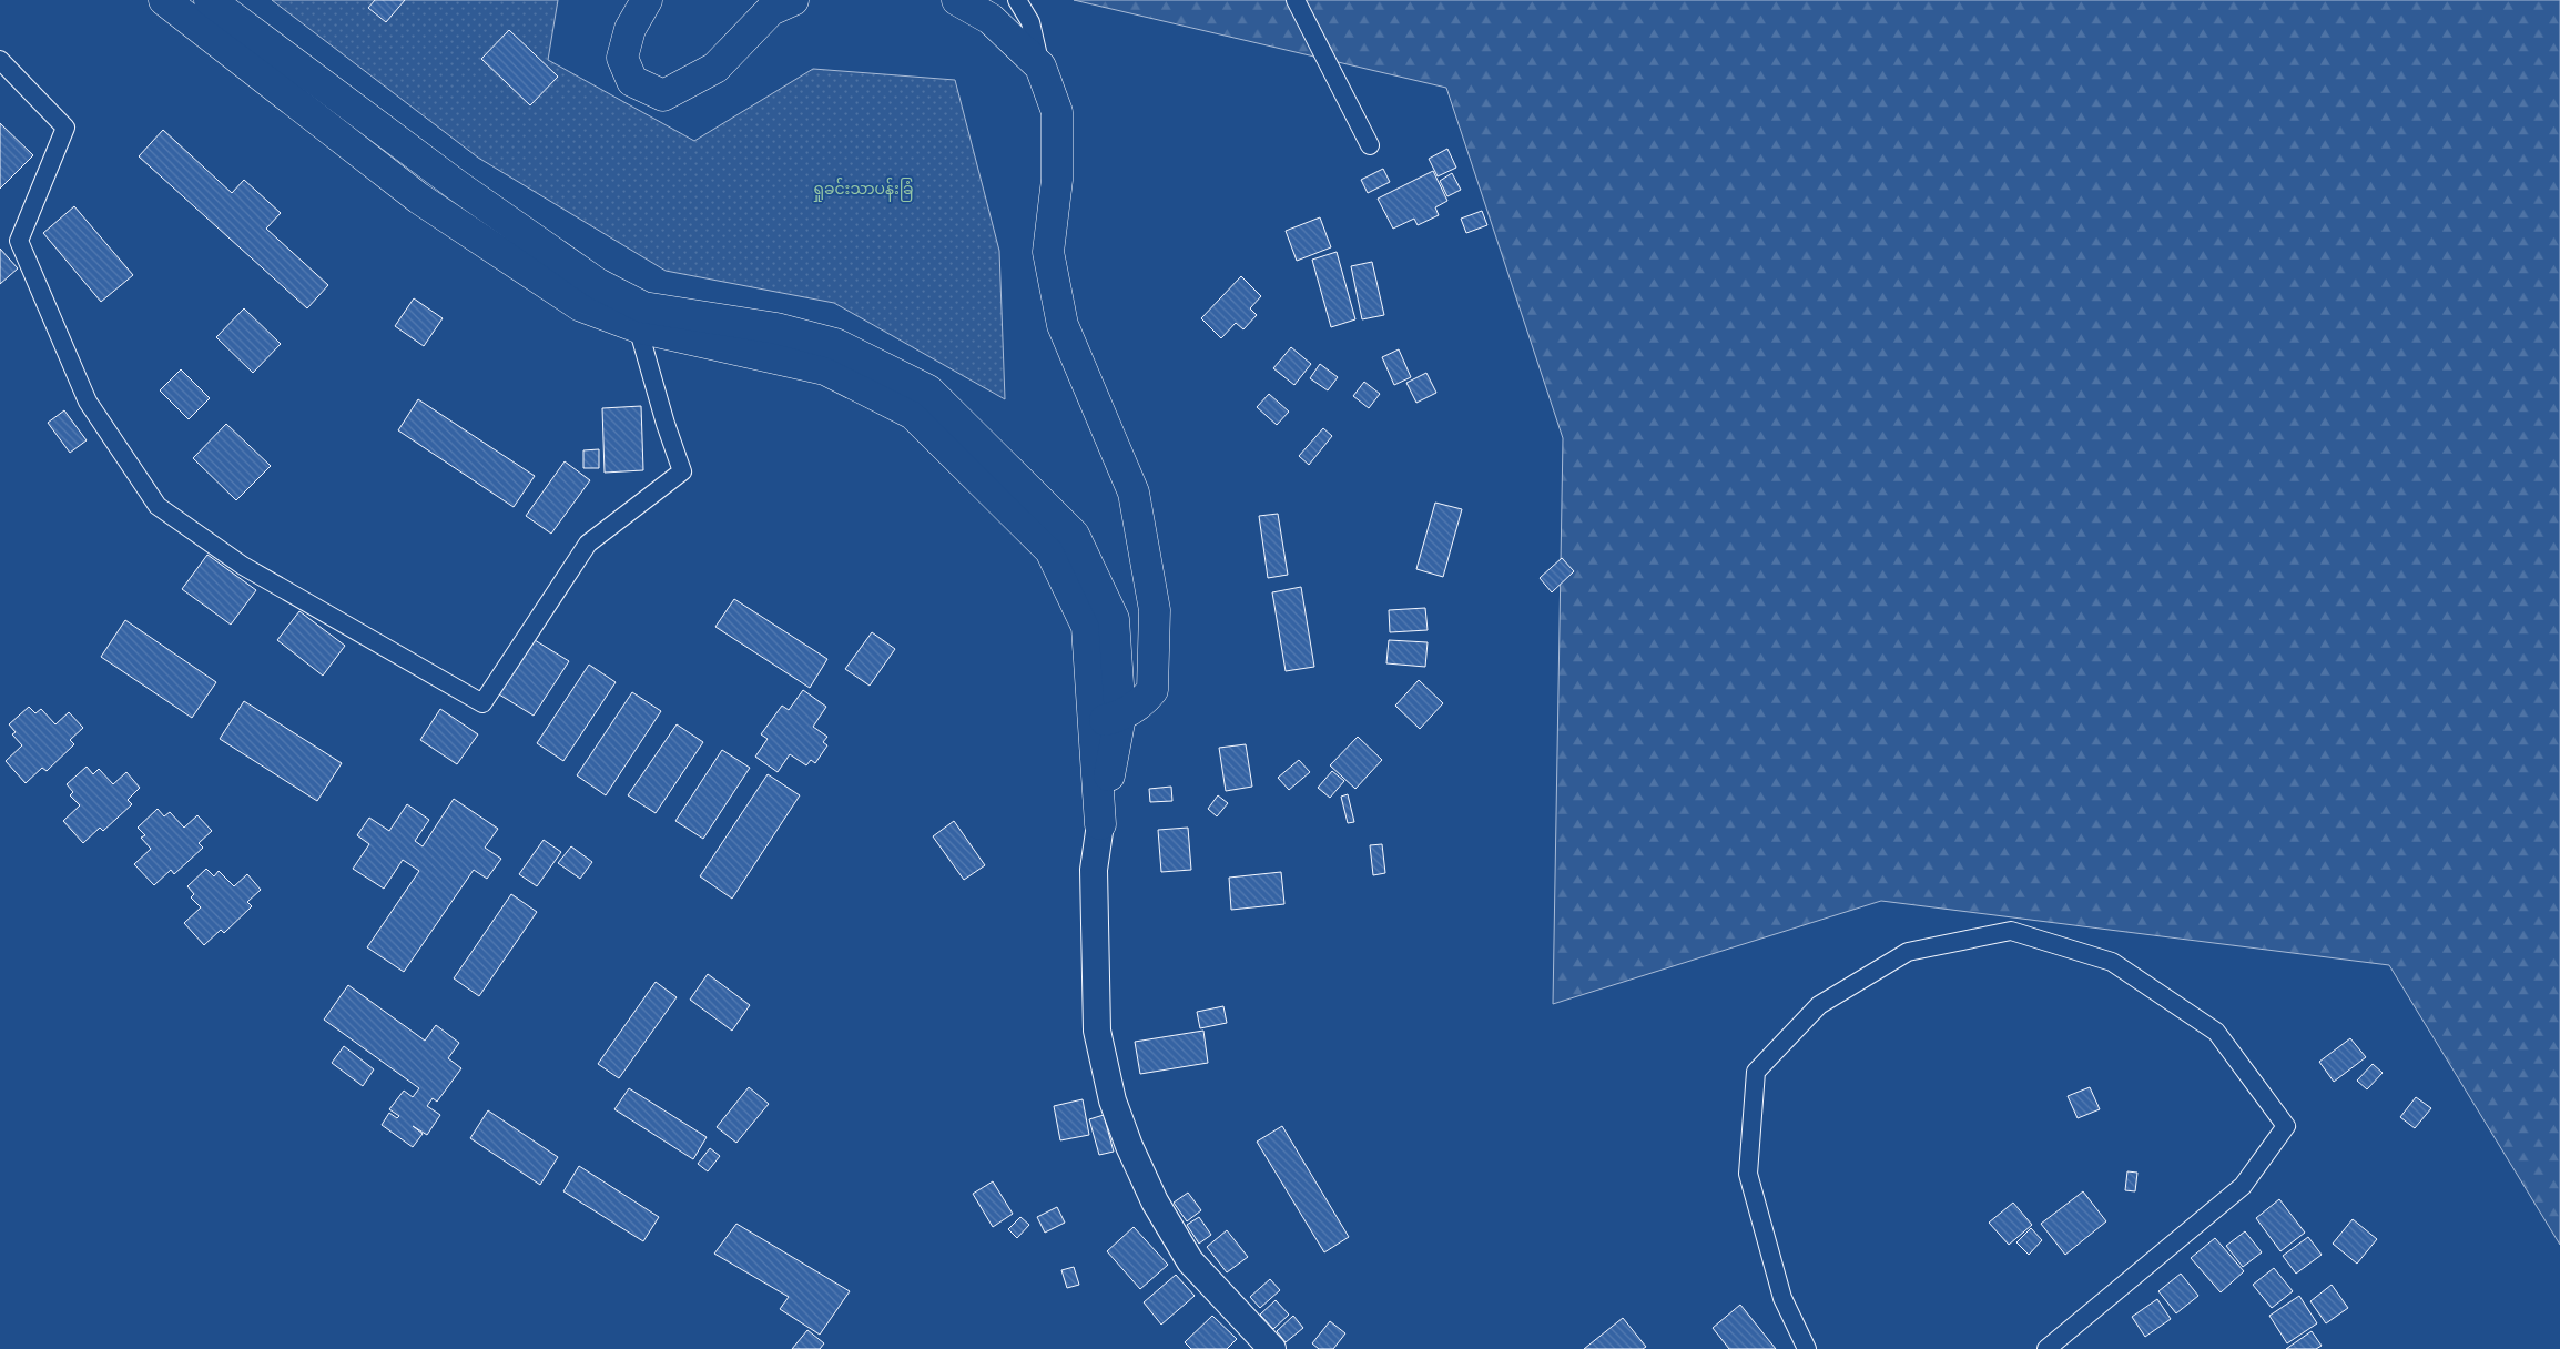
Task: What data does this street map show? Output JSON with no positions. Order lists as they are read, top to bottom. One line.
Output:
{"parks":["ရှုခင်းသာပန်းခြံ"]}
